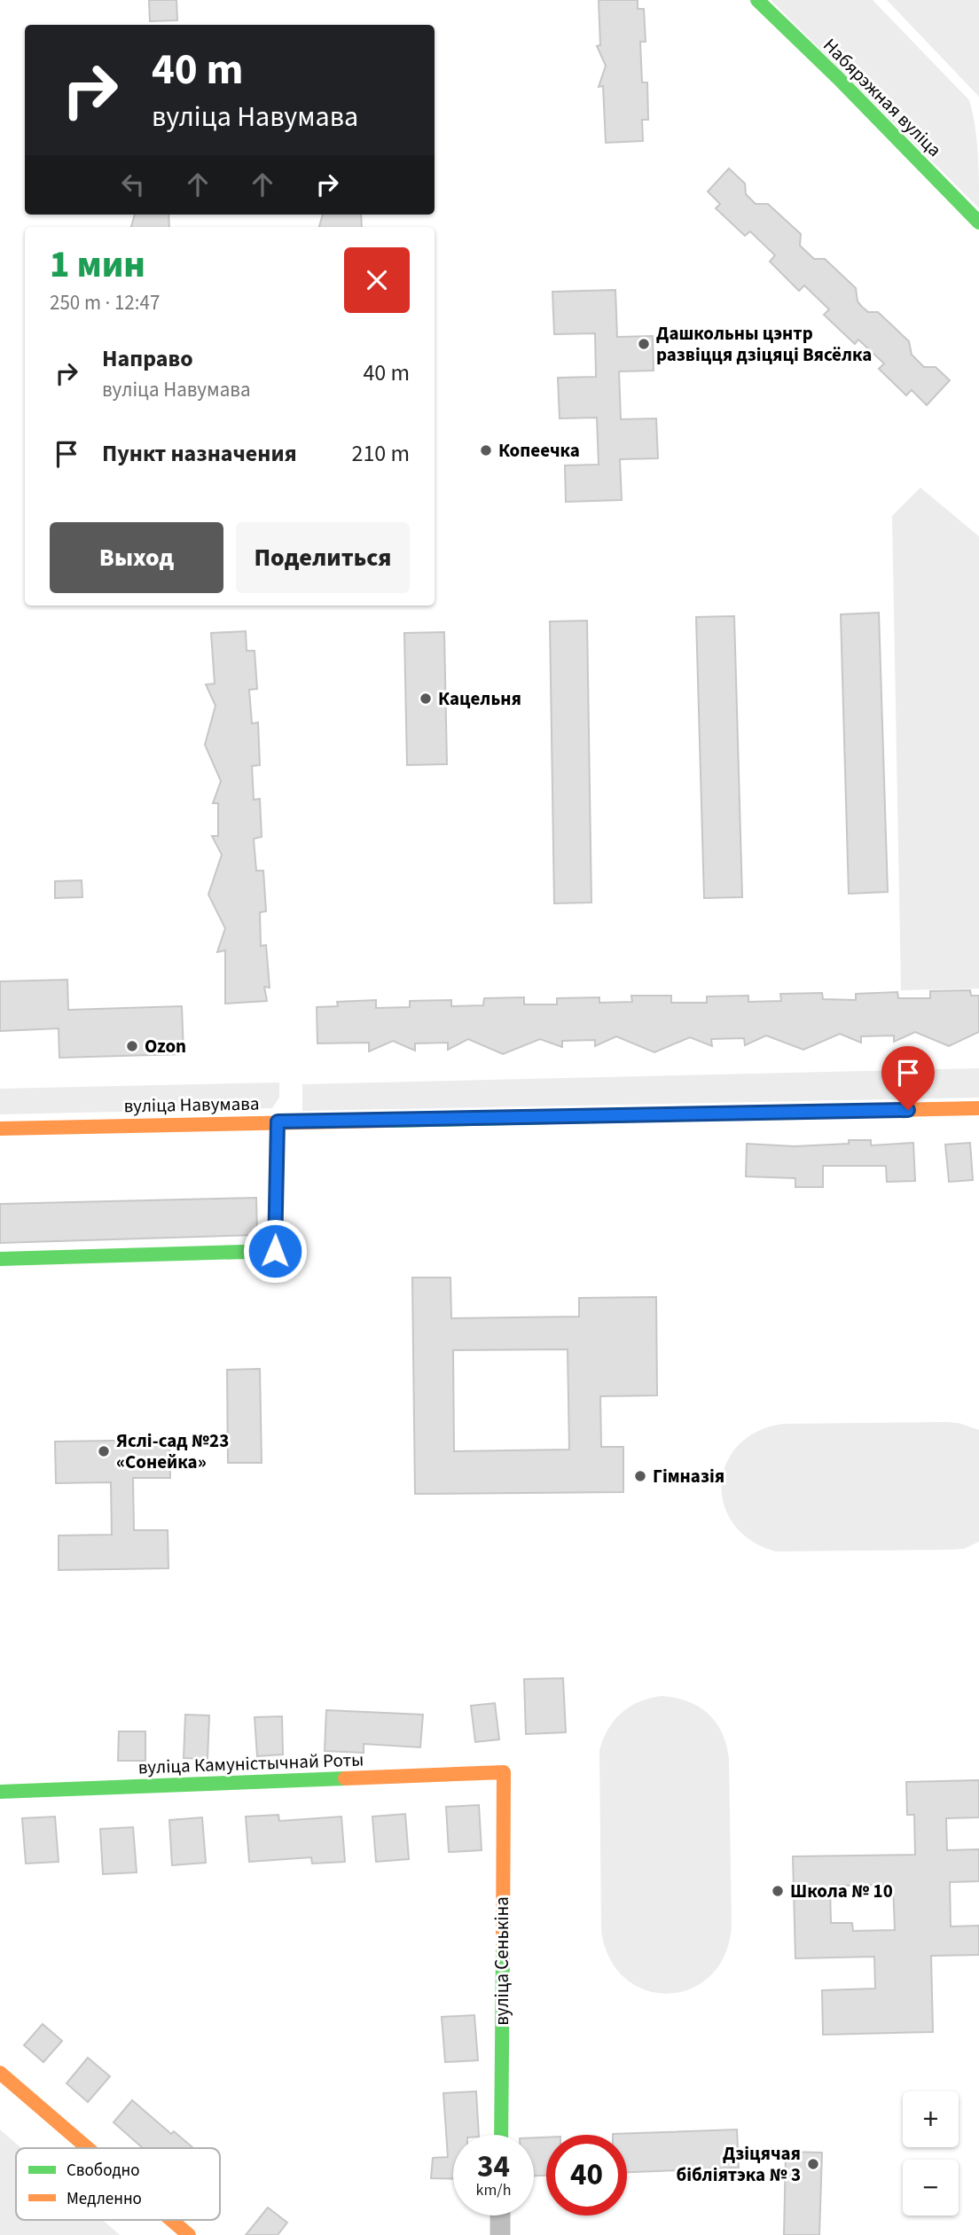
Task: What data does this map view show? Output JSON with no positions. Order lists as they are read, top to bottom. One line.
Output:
{"streets":{"street":["Набярэжная вуліца","вуліца Навумава","вуліца Камуністычнай Роты","вуліца Сенькіна"]},"crossings":[["вуліца Камуністычнай Роты","вуліца Сенькіна"]],"places":["Дашкольны цэнтр развіцця дзіцяці Вясёлка","Копеечка","Кацельня","Ozon","Яслі-сад №23 «Сонейка»","Гімназія","Школа № 10","Дзіцячая бібліятэка № 3"],"legend":["Свободно","Медленно"],"page":{"turn":["40 m","вуліца Навумава"],"heading":["1 мин","250 m · 12:47"],"list":[{"name":"Направо","note":"вуліца Навумава","value":"40 m"},{"name":"Пункт назначения","value":"210 m"}],"buttons":["Выход","Поделиться"],"map_buttons":["+","−"],"speed":"34 km/h","limit":"40"}}
